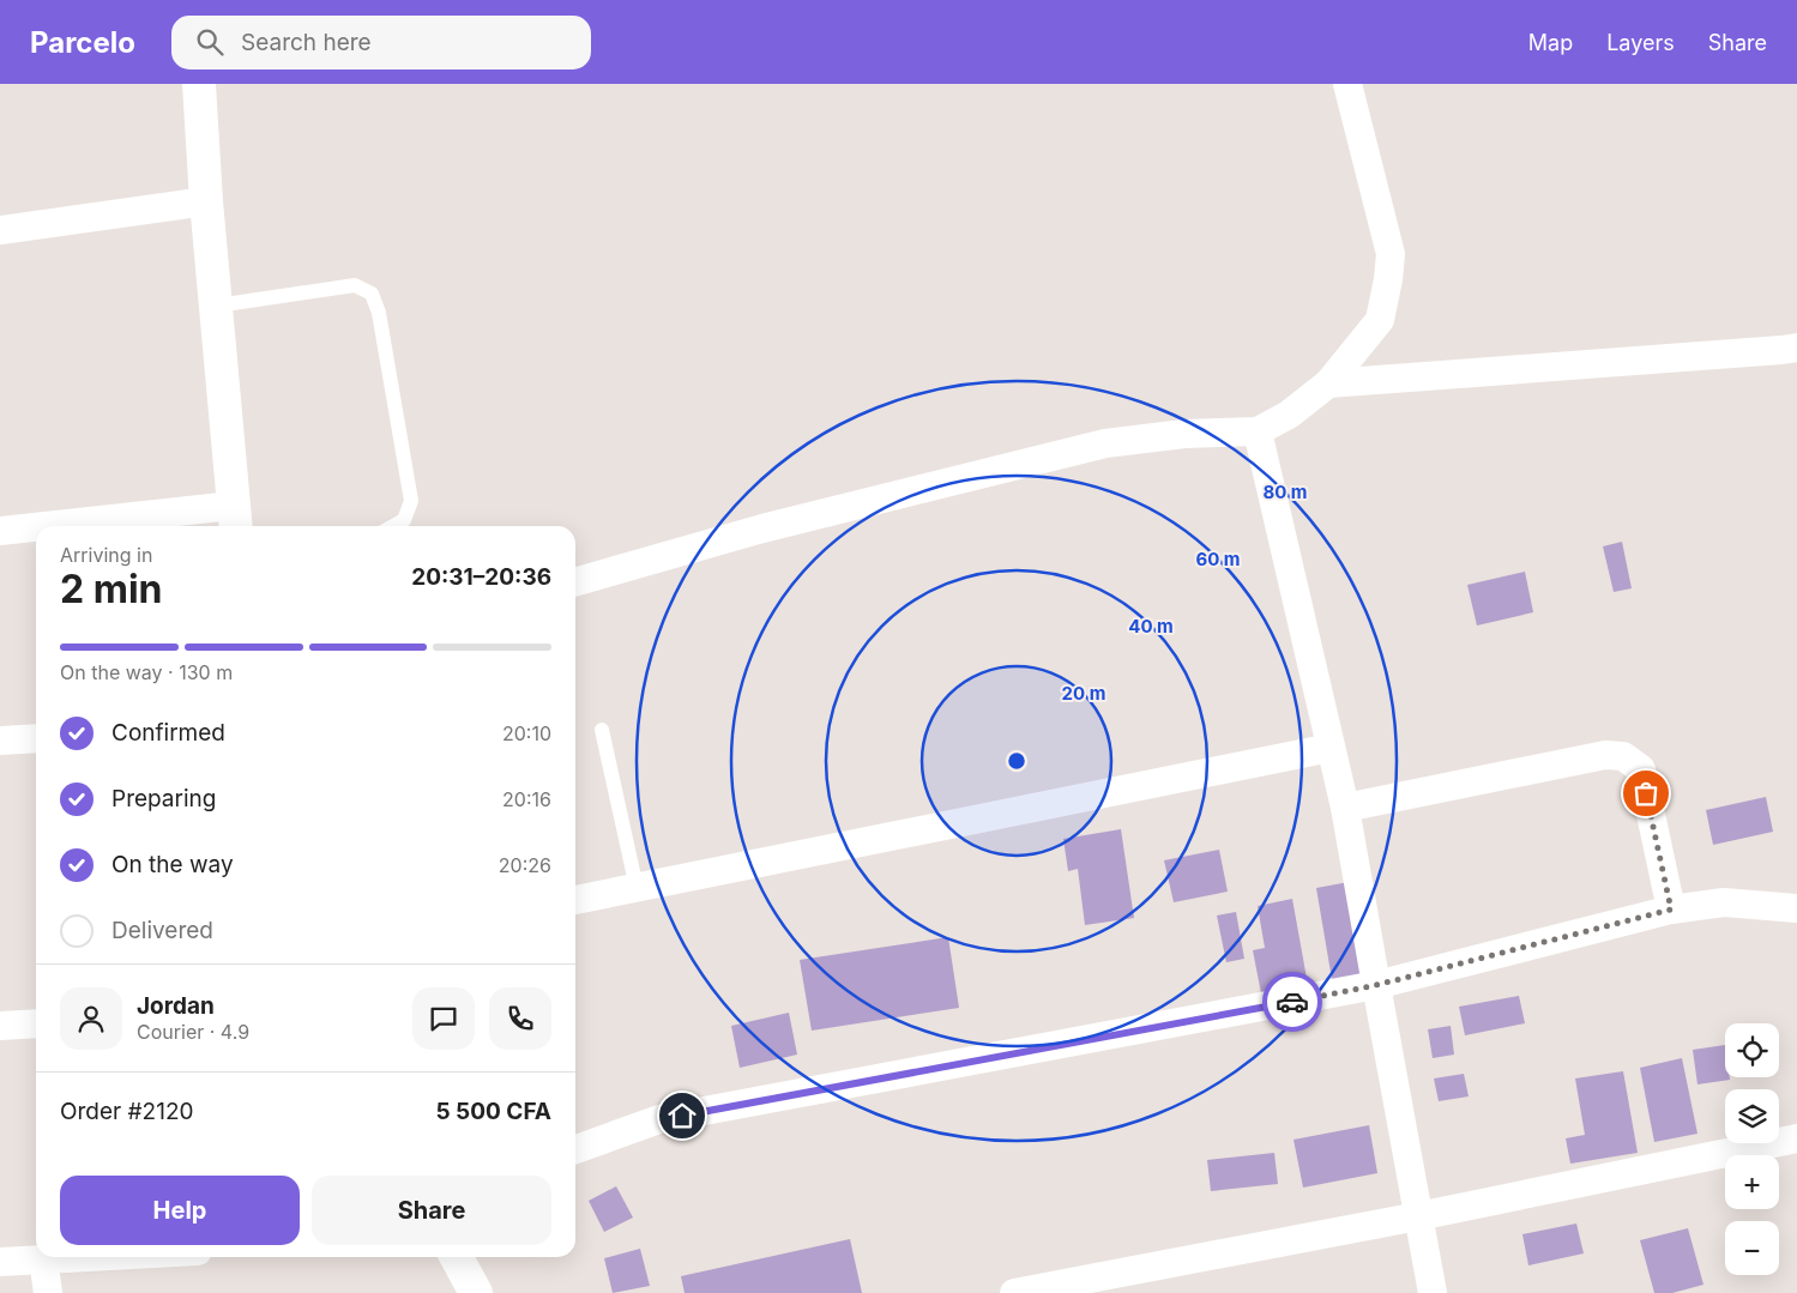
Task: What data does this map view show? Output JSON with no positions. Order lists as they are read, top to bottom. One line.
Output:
{"page":{"header":"Parcelo","search":"Search here","nav":["Map","Layers","Share"],"heading":["2 min","Arriving in","20:31–20:36"],"panel":["Jordan","Courier · 4.9","Order #2120","5 500 CFA"],"bar":"On the way · 130 m","list":[["Confirmed","20:10"],["Preparing","20:16"],["On the way","20:26"],"Delivered"],"map_buttons":["+","−"],"buttons":["Help","Share"]},"rings":["80 m","60 m","40 m","20 m"]}
